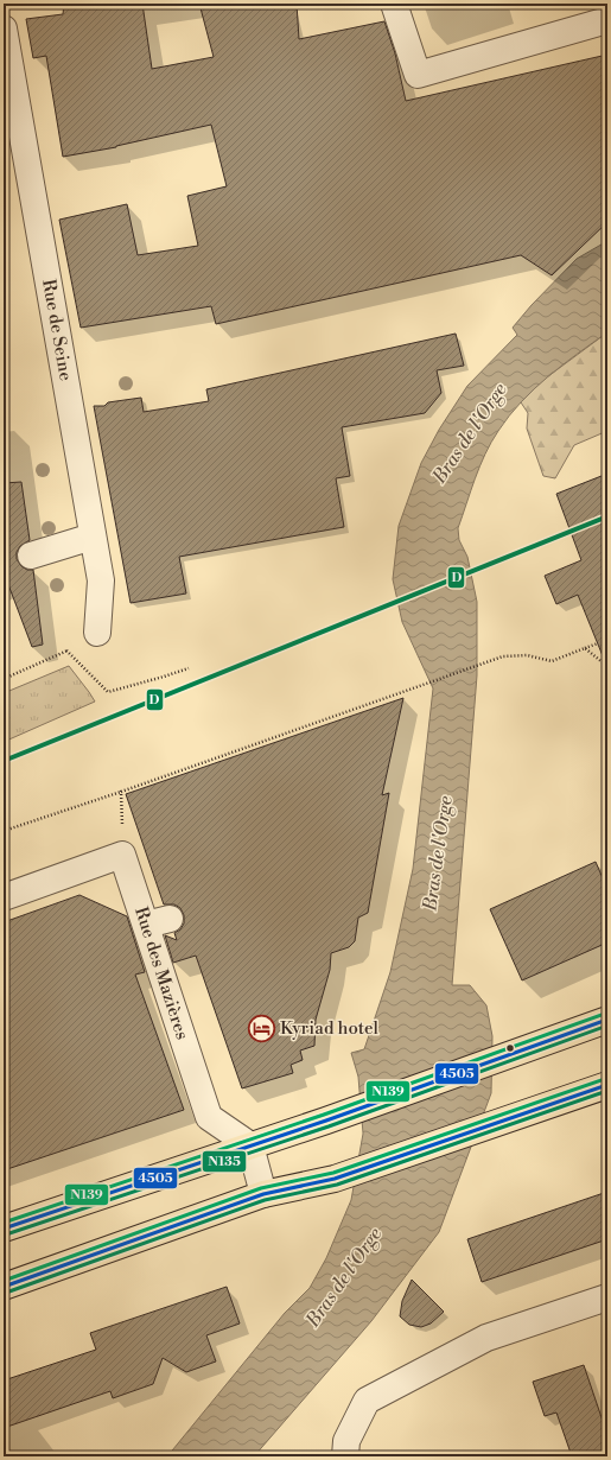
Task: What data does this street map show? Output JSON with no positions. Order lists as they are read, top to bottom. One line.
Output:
{"streets":{"street":["Rue de Seine","Rue des Mazières"]},"water":["Bras de l'Orge"],"places":{"hotel":["Kyriad hotel"]},"lines":["transit line D","transit line N139","transit line 4505","transit line N135"]}
